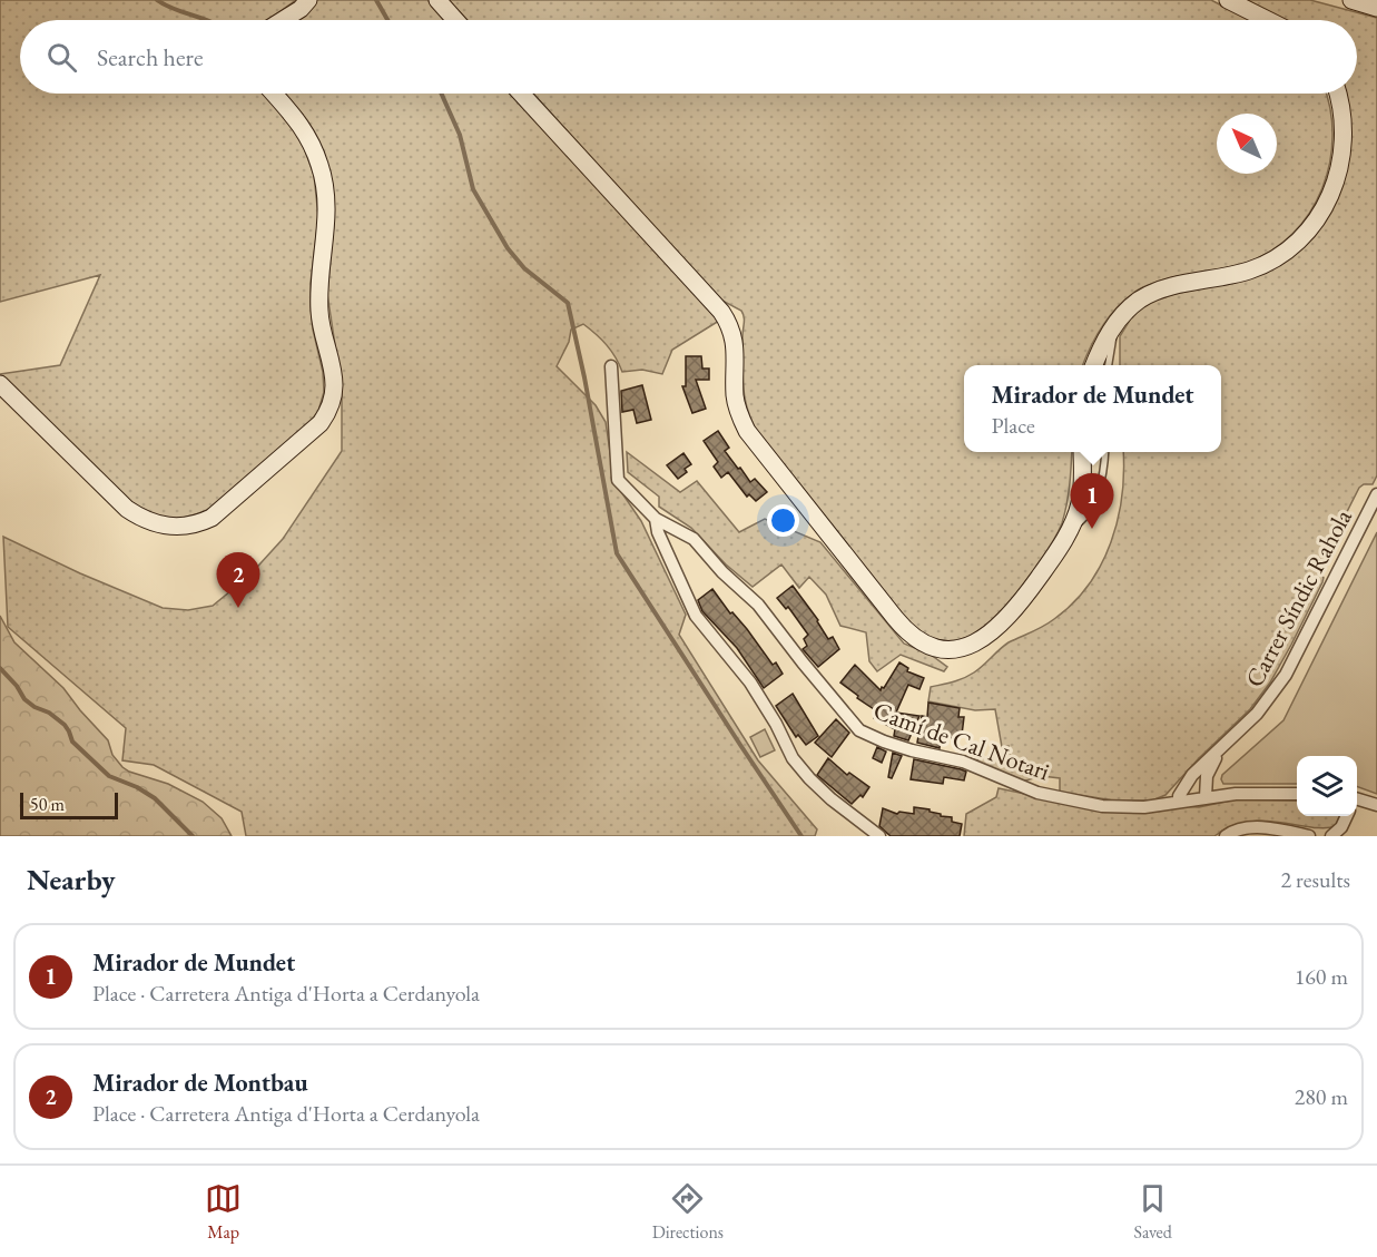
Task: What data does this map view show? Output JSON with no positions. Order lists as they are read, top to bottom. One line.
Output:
{"streets":{"street":["Carrer Síndic Rahola","Camí de Cal Notari"]},"crossings":[["Carrer Síndic Rahola","Camí de Cal Notari"]],"scale_bar":"50 m","north":"top left","page":{"search":"Search here","popup":["Mirador de Mundet","Place"],"pins":["1","2"],"scale":"50 m","heading":["Nearby","2 results"],"list":[{"mark":"1","name":"Mirador de Mundet","note":"Place · Carretera Antiga d'Horta a Cerdanyola","value":"160 m"},{"mark":"2","name":"Mirador de Montbau","note":"Place · Carretera Antiga d'Horta a Cerdanyola","value":"280 m"}],"nav":["Map","Directions","Saved"]}}
